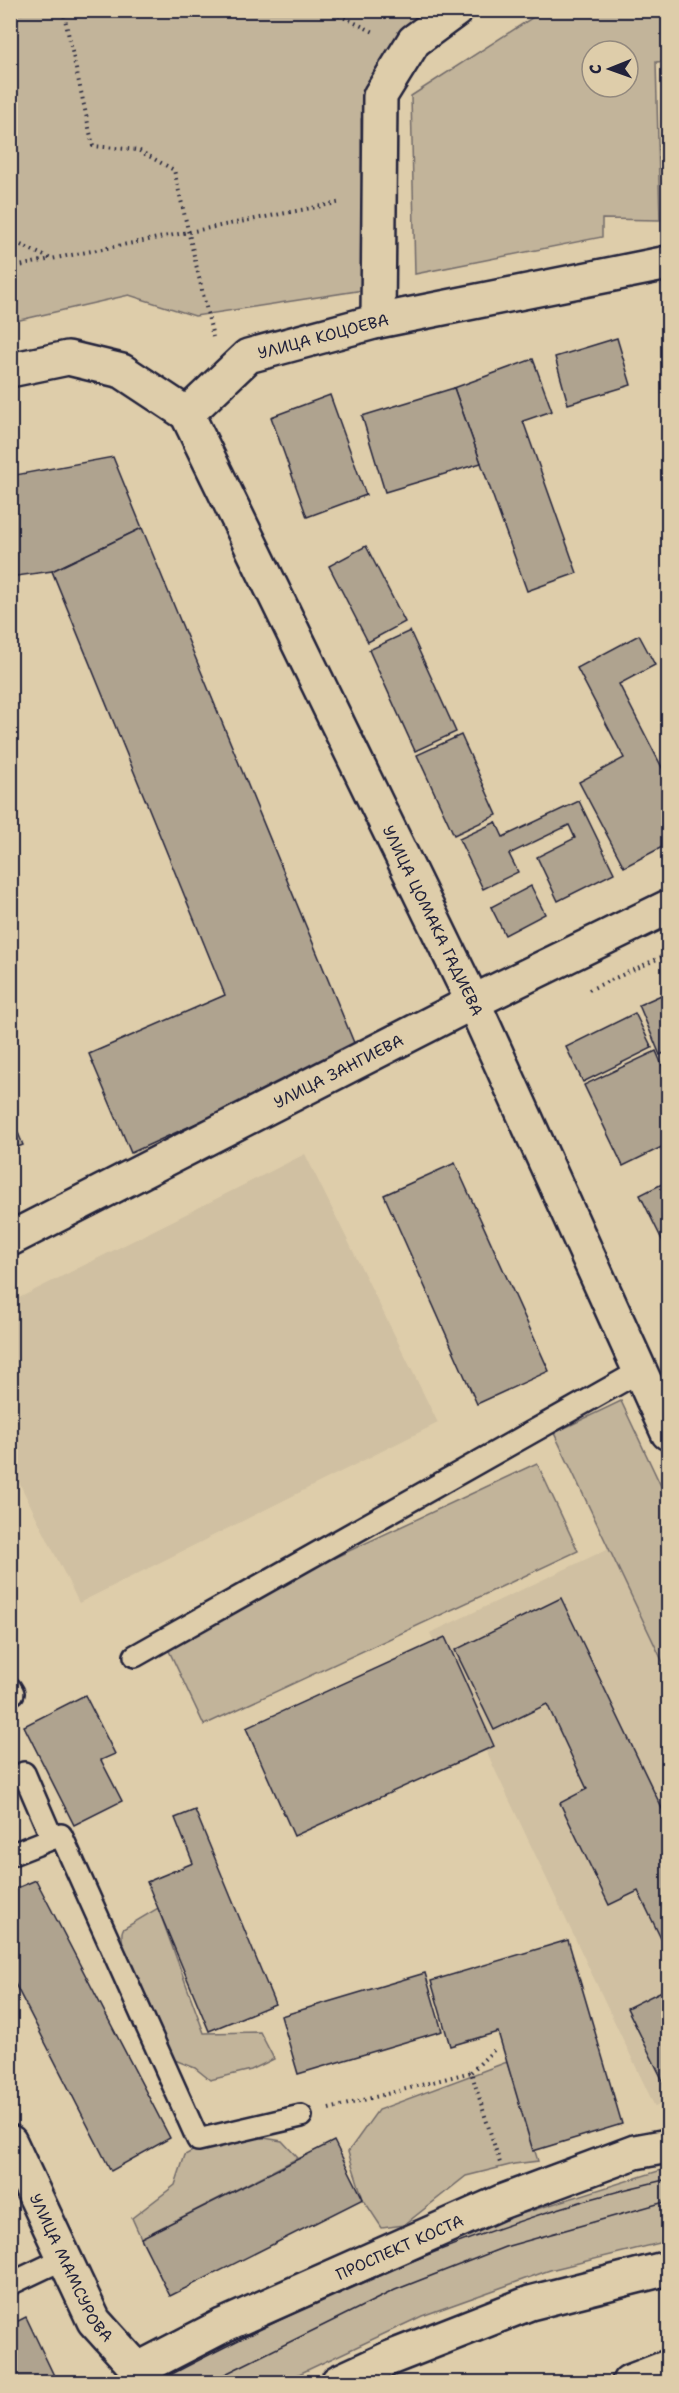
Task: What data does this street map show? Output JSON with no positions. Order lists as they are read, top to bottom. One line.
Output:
{"streets":{"street":["УЛИЦА КОЦОЕВА","УЛИЦА ЦОМАКА ГАДИЕВА","УЛИЦА ЗАНГИЕВА","ПРОСПЕКТ КОСТА","УЛИЦА МАМСУРОВА"]},"crossings":[["УЛИЦА КОЦОЕВА","УЛИЦА ЦОМАКА ГАДИЕВА"],["УЛИЦА ЦОМАКА ГАДИЕВА","УЛИЦА ЗАНГИЕВА"],["ПРОСПЕКТ КОСТА","УЛИЦА МАМСУРОВА"]],"north":"left"}
